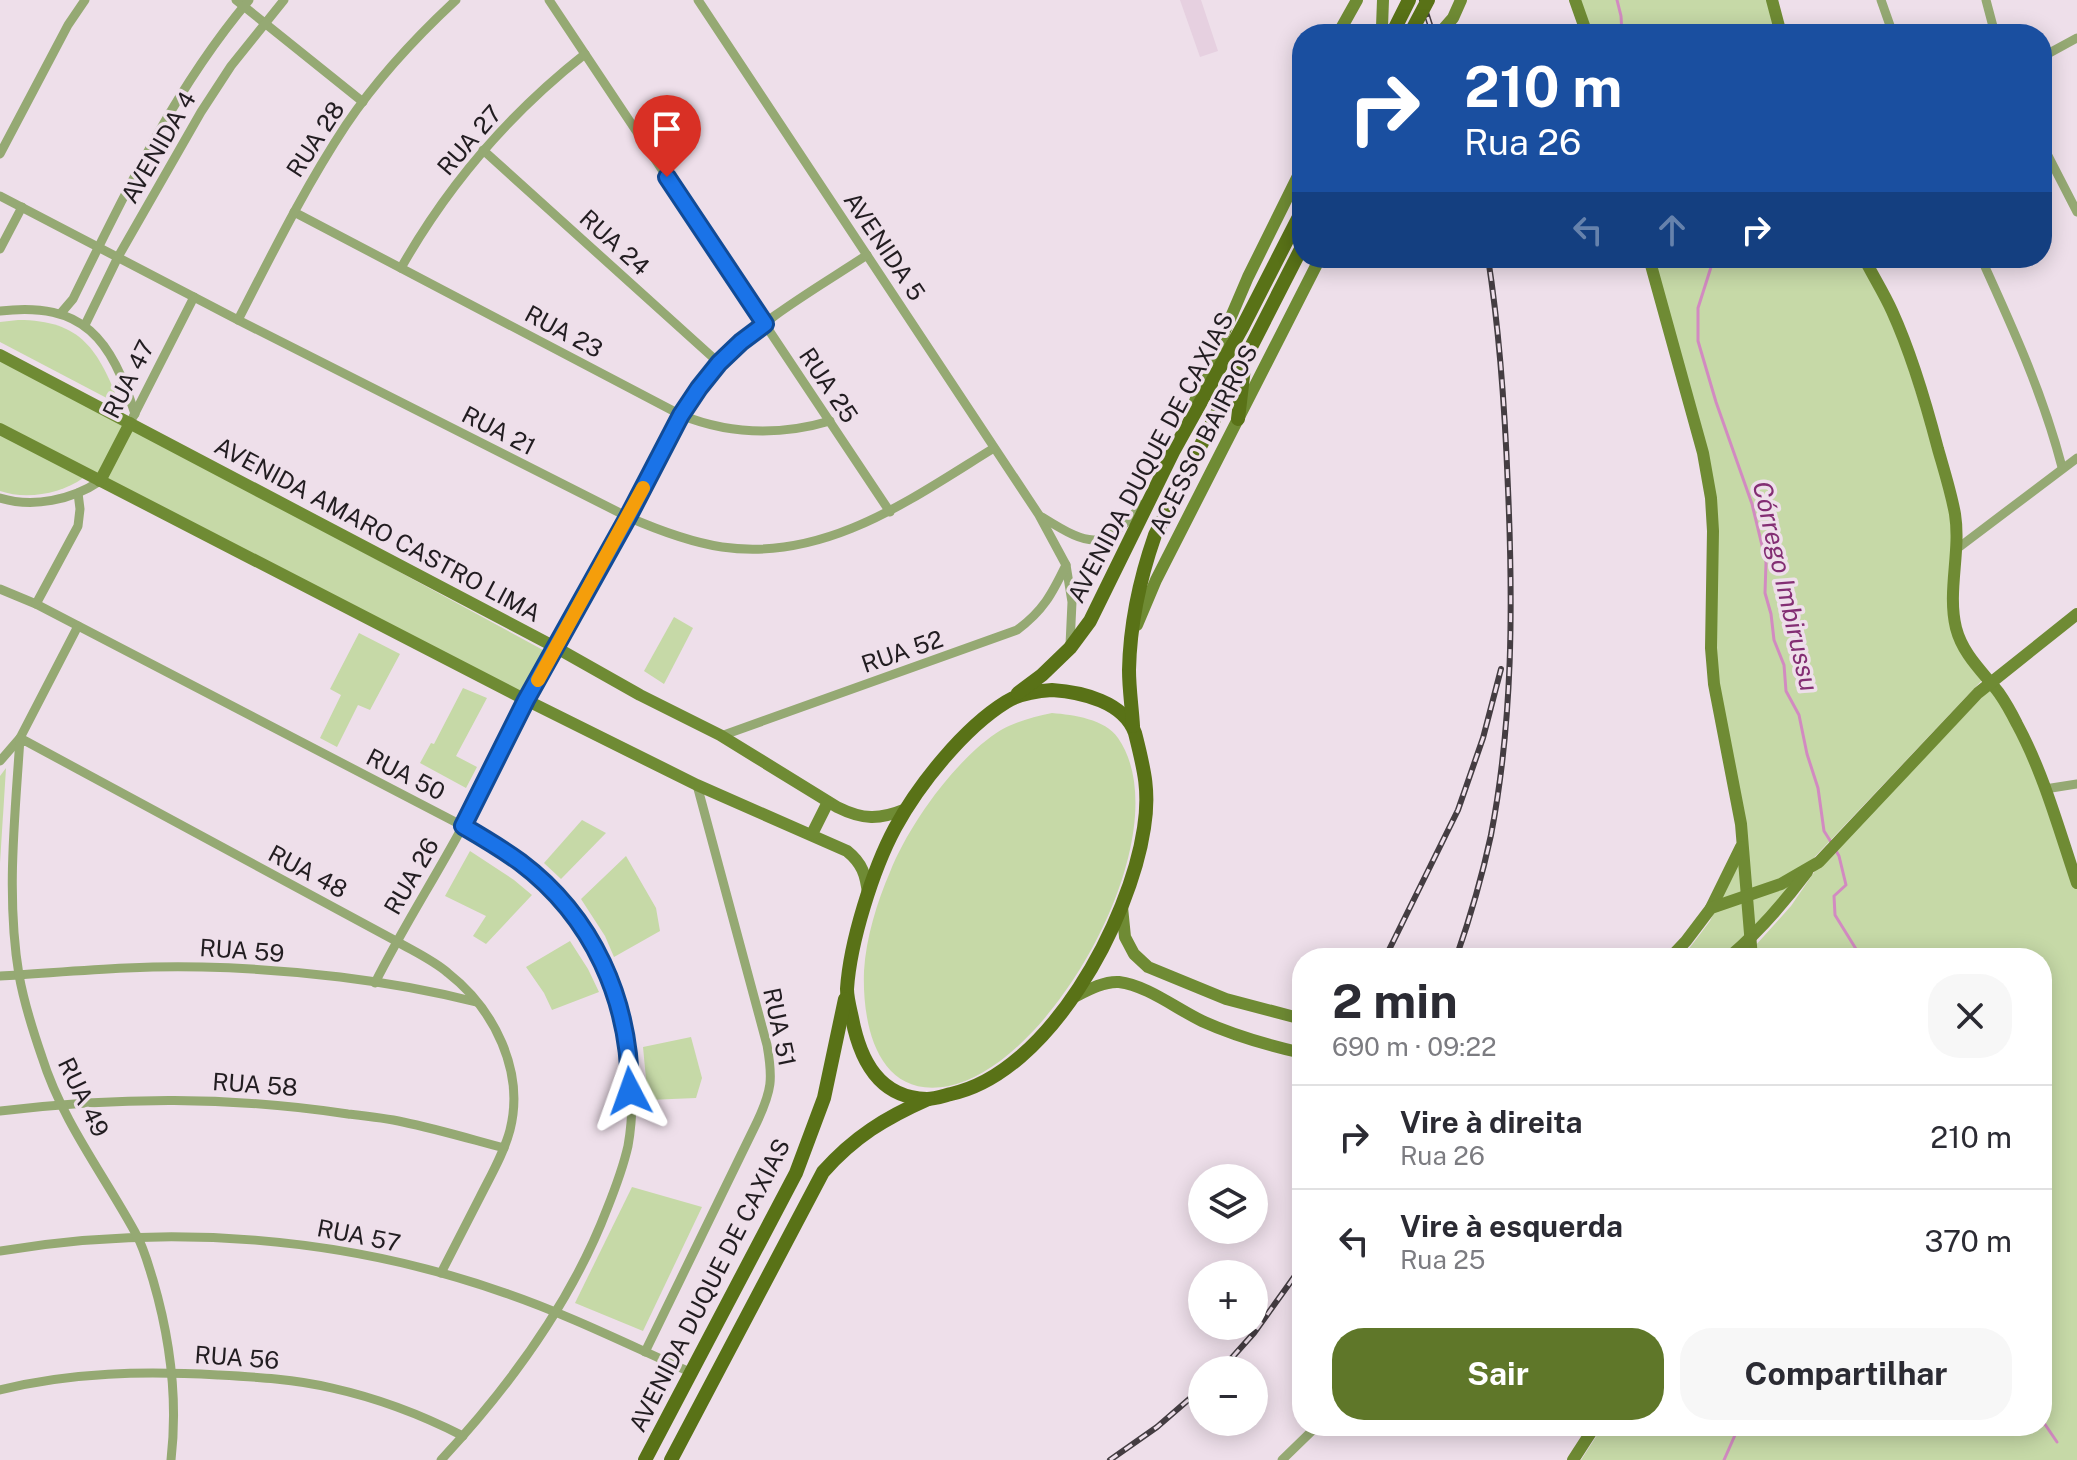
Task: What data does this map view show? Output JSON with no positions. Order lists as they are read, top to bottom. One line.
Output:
{"streets":{"main road":["AVENIDA DUQUE DE CAXIAS"],"street":["RUA 28","RUA 27","AVENIDA 4","RUA 24","AVENIDA 5","RUA 23","RUA 47","RUA 25","RUA 21","ACESSO BAIRROS","AVENIDA AMARO CASTRO LIMA","RUA 52","RUA 50","RUA 48","RUA 26","RUA 59","RUA 51","RUA 58","RUA 49","RUA 57","RUA 56"]},"crossings":[["RUA 28","RUA 23"],["RUA 28","RUA 21"],["RUA 27","RUA 24"],["RUA 27","RUA 23"],["RUA 27","RUA 25"],["AVENIDA 4","RUA 21"],["RUA 24","RUA 26"],["AVENIDA 5","RUA 21"],["AVENIDA 5","AVENIDA DUQUE DE CAXIAS"],["AVENIDA 5","RUA 52"],["AVENIDA 5","RUA 26"],["RUA 23","RUA 25"],["RUA 23","RUA 26"],["RUA 47","RUA 21"],["RUA 47","AVENIDA AMARO CASTRO LIMA"],["RUA 25","RUA 21"],["RUA 25","RUA 26"],["RUA 21","RUA 26"],["ACESSO BAIRROS","AVENIDA DUQUE DE CAXIAS"],["AVENIDA DUQUE DE CAXIAS","AVENIDA AMARO CASTRO LIMA"],["AVENIDA DUQUE DE CAXIAS","RUA 57"],["AVENIDA AMARO CASTRO LIMA","RUA 52"],["AVENIDA AMARO CASTRO LIMA","RUA 26"],["RUA 50","RUA 26"],["RUA 50","RUA 57"],["RUA 50","RUA 56"],["RUA 48","RUA 26"],["RUA 48","RUA 59"],["RUA 48","RUA 58"],["RUA 48","RUA 49"],["RUA 48","RUA 57"],["RUA 26","RUA 59"],["RUA 59","RUA 49"],["RUA 51","RUA 57"],["RUA 58","RUA 49"],["RUA 49","RUA 57"],["RUA 49","RUA 56"]],"water":["Córrego Imbirussu"],"page":{"turn":["210 m","Rua 26"],"heading":["2 min","690 m · 09:22"],"list":[{"name":"Vire à direita","note":"Rua 26","value":"210 m"},{"name":"Vire à esquerda","note":"Rua 25","value":"370 m"}],"map_buttons":["+","−"],"buttons":["Sair","Compartilhar"]}}
